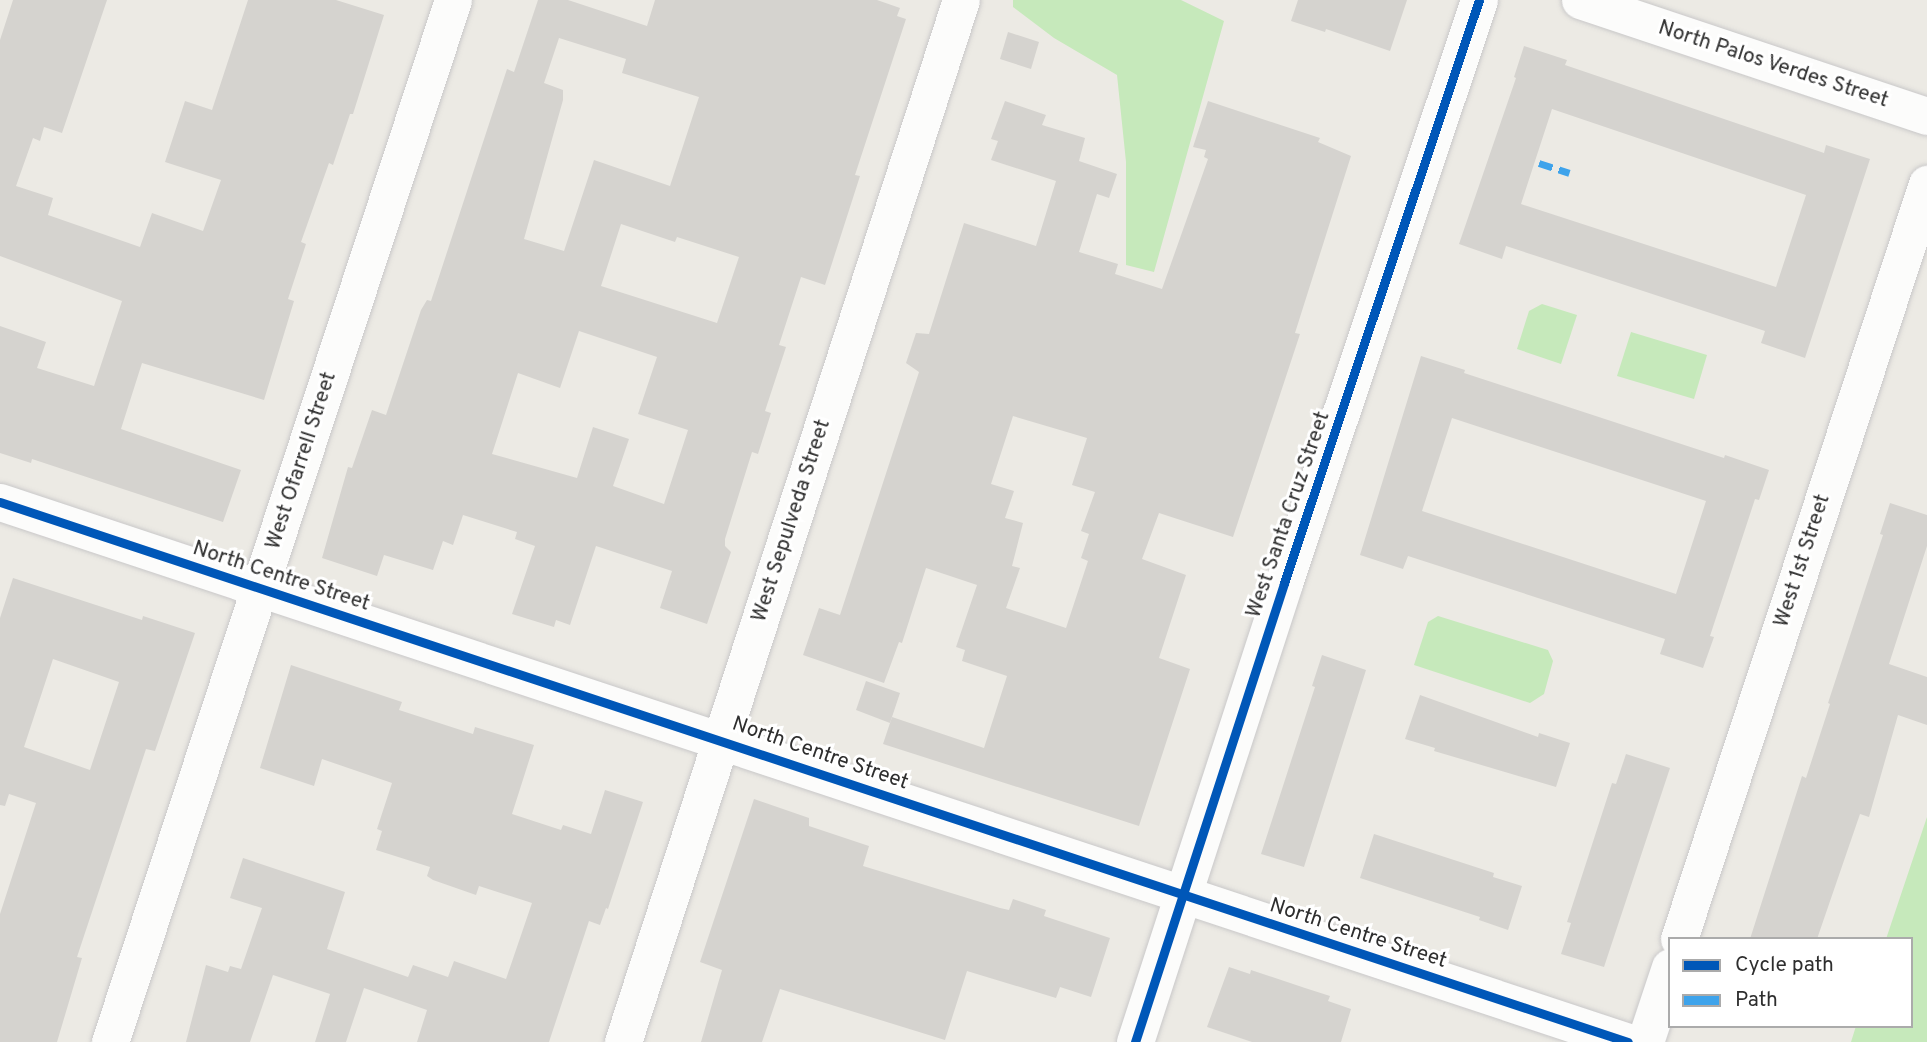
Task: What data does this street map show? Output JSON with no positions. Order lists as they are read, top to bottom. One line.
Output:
{"streets":{"street":["North Palos Verdes Street","West Ofarrell Street","West Santa Cruz Street","West Sepulveda Street","West 1st Street","North Centre Street"]},"crossings":[["West Ofarrell Street","North Centre Street"],["West Santa Cruz Street","North Centre Street"],["West Sepulveda Street","North Centre Street"]],"legend":["Cycle path","Path"]}
